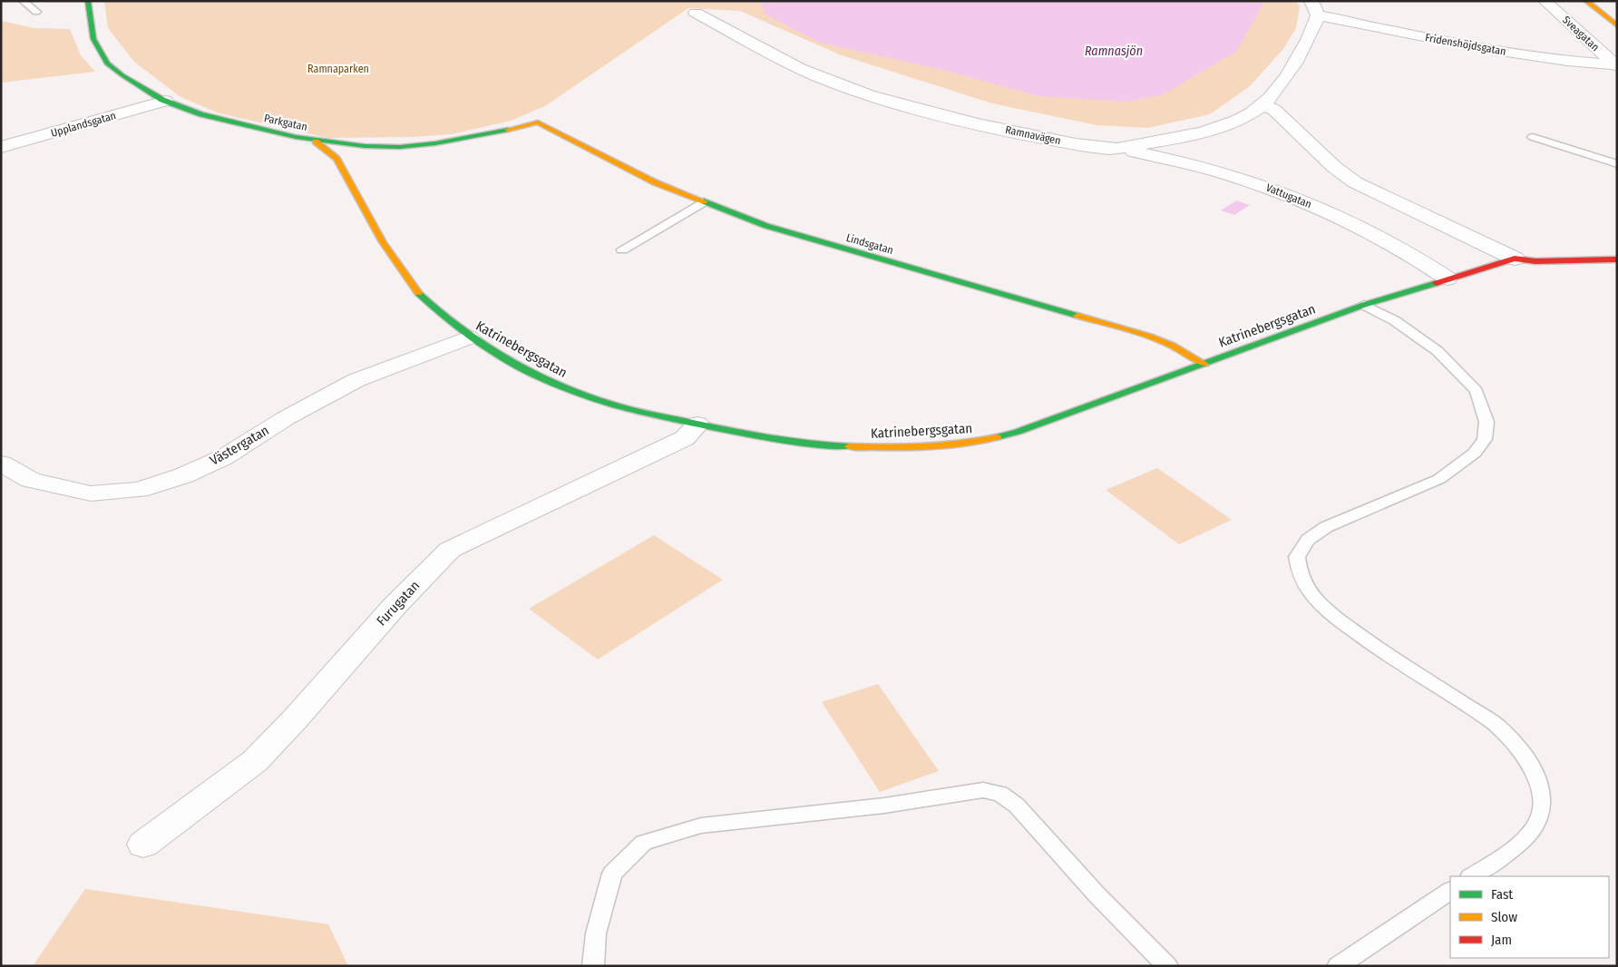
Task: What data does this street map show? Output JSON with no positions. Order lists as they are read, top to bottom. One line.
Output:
{"streets":{"main road":["Parkgatan","Lindsgatan","Katrinebergsgatan"],"street":["Sveagatan","Fridenshöjdsgatan","Upplandsgatan","Ramnavägen","Vattugatan","Västergatan","Furugatan"]},"crossings":[["Sveagatan","Fridenshöjdsgatan"],["Fridenshöjdsgatan","Ramnavägen"],["Parkgatan","Upplandsgatan"],["Parkgatan","Lindsgatan"],["Parkgatan","Katrinebergsgatan"],["Ramnavägen","Vattugatan"],["Vattugatan","Katrinebergsgatan"],["Lindsgatan","Katrinebergsgatan"],["Katrinebergsgatan","Västergatan"],["Katrinebergsgatan","Furugatan"]],"water":["Ramnasjön"],"parks":["Ramnaparken"],"legend":["Fast","Slow","Jam"]}
